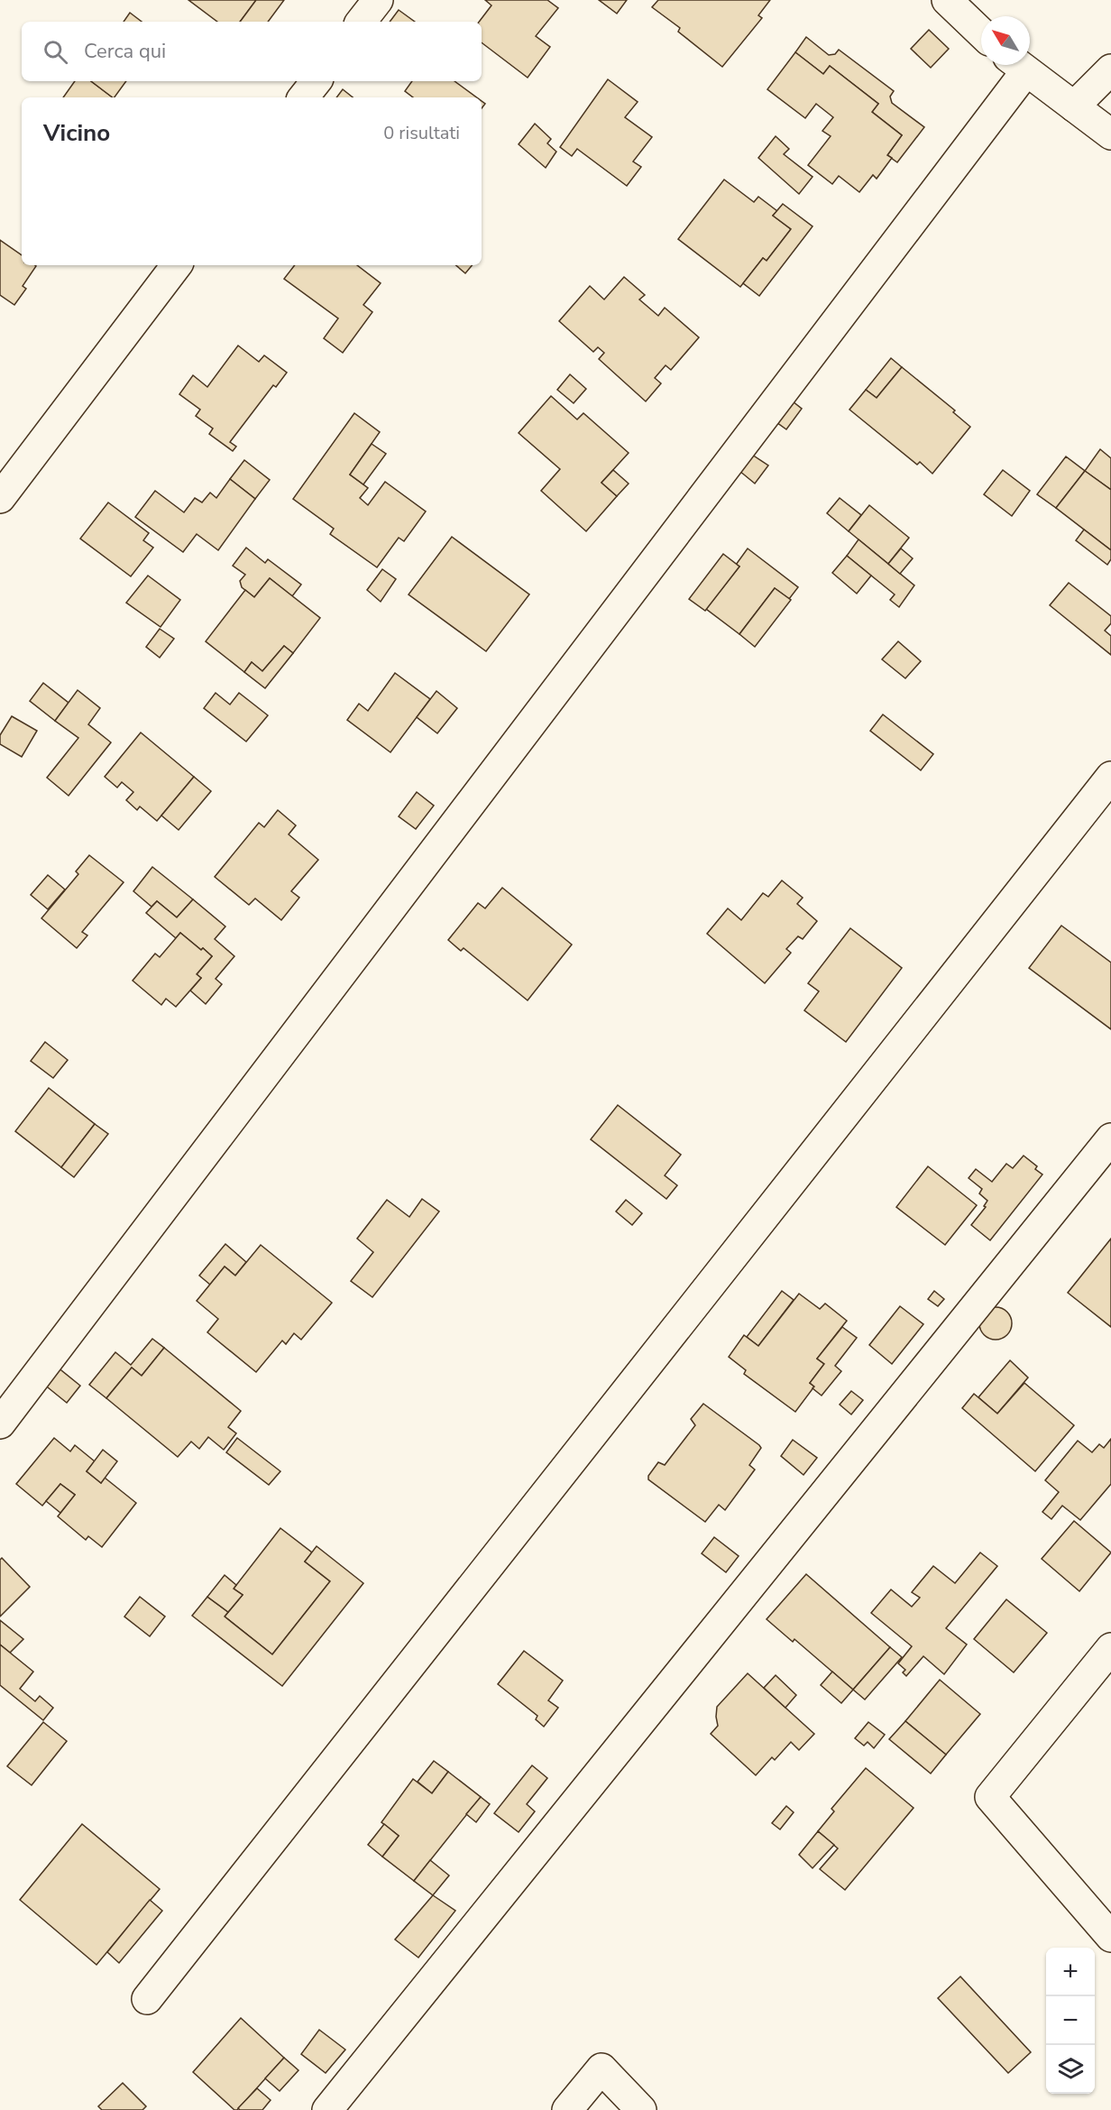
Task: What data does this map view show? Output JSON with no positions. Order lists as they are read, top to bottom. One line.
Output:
{"north":"top left","page":{"search":"Cerca qui","heading":["Vicino","0 risultati"],"map_buttons":["+","−"]}}
